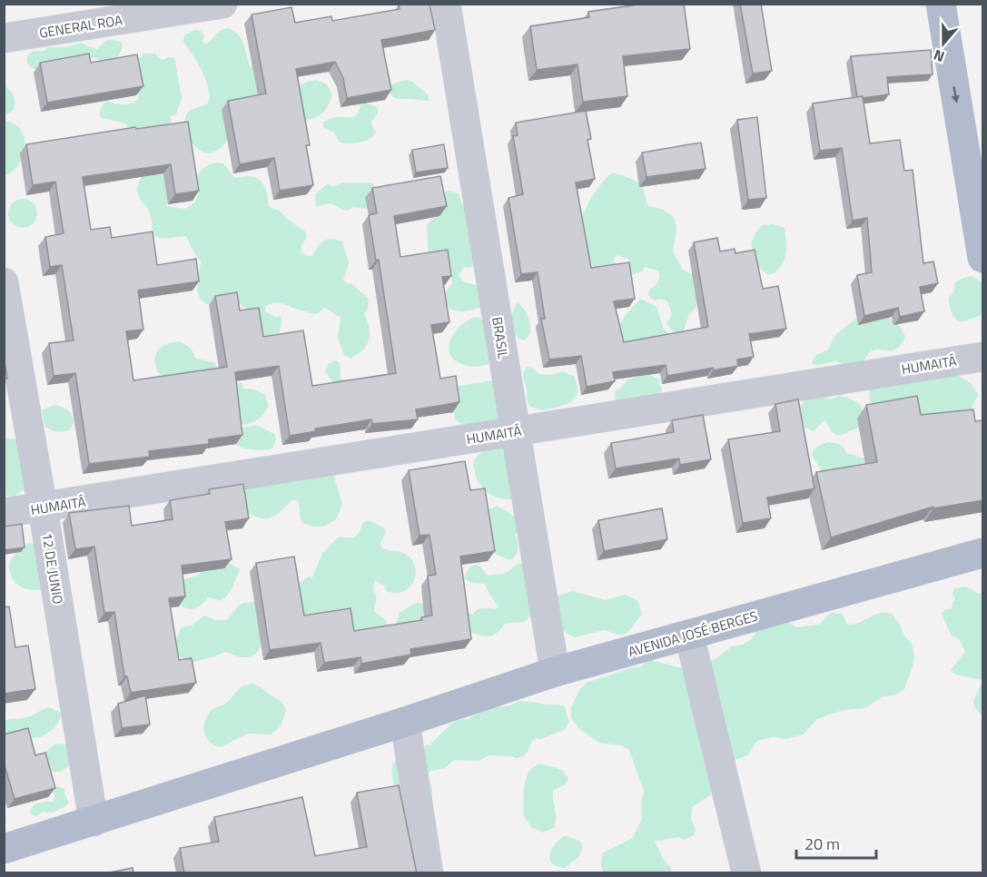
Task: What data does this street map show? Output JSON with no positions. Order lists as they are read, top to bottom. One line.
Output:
{"streets":{"main road":["AVENIDA JOSÉ BERGES"],"street":["GENERAL ROA","BRASIL","HUMAITÁ","12 DE JUNIO"]},"crossings":[["BRASIL","HUMAITÁ"],["BRASIL","AVENIDA JOSÉ BERGES"],["HUMAITÁ","12 DE JUNIO"],["12 DE JUNIO","AVENIDA JOSÉ BERGES"]],"scale_bar":"20 m","north":"bottom"}
